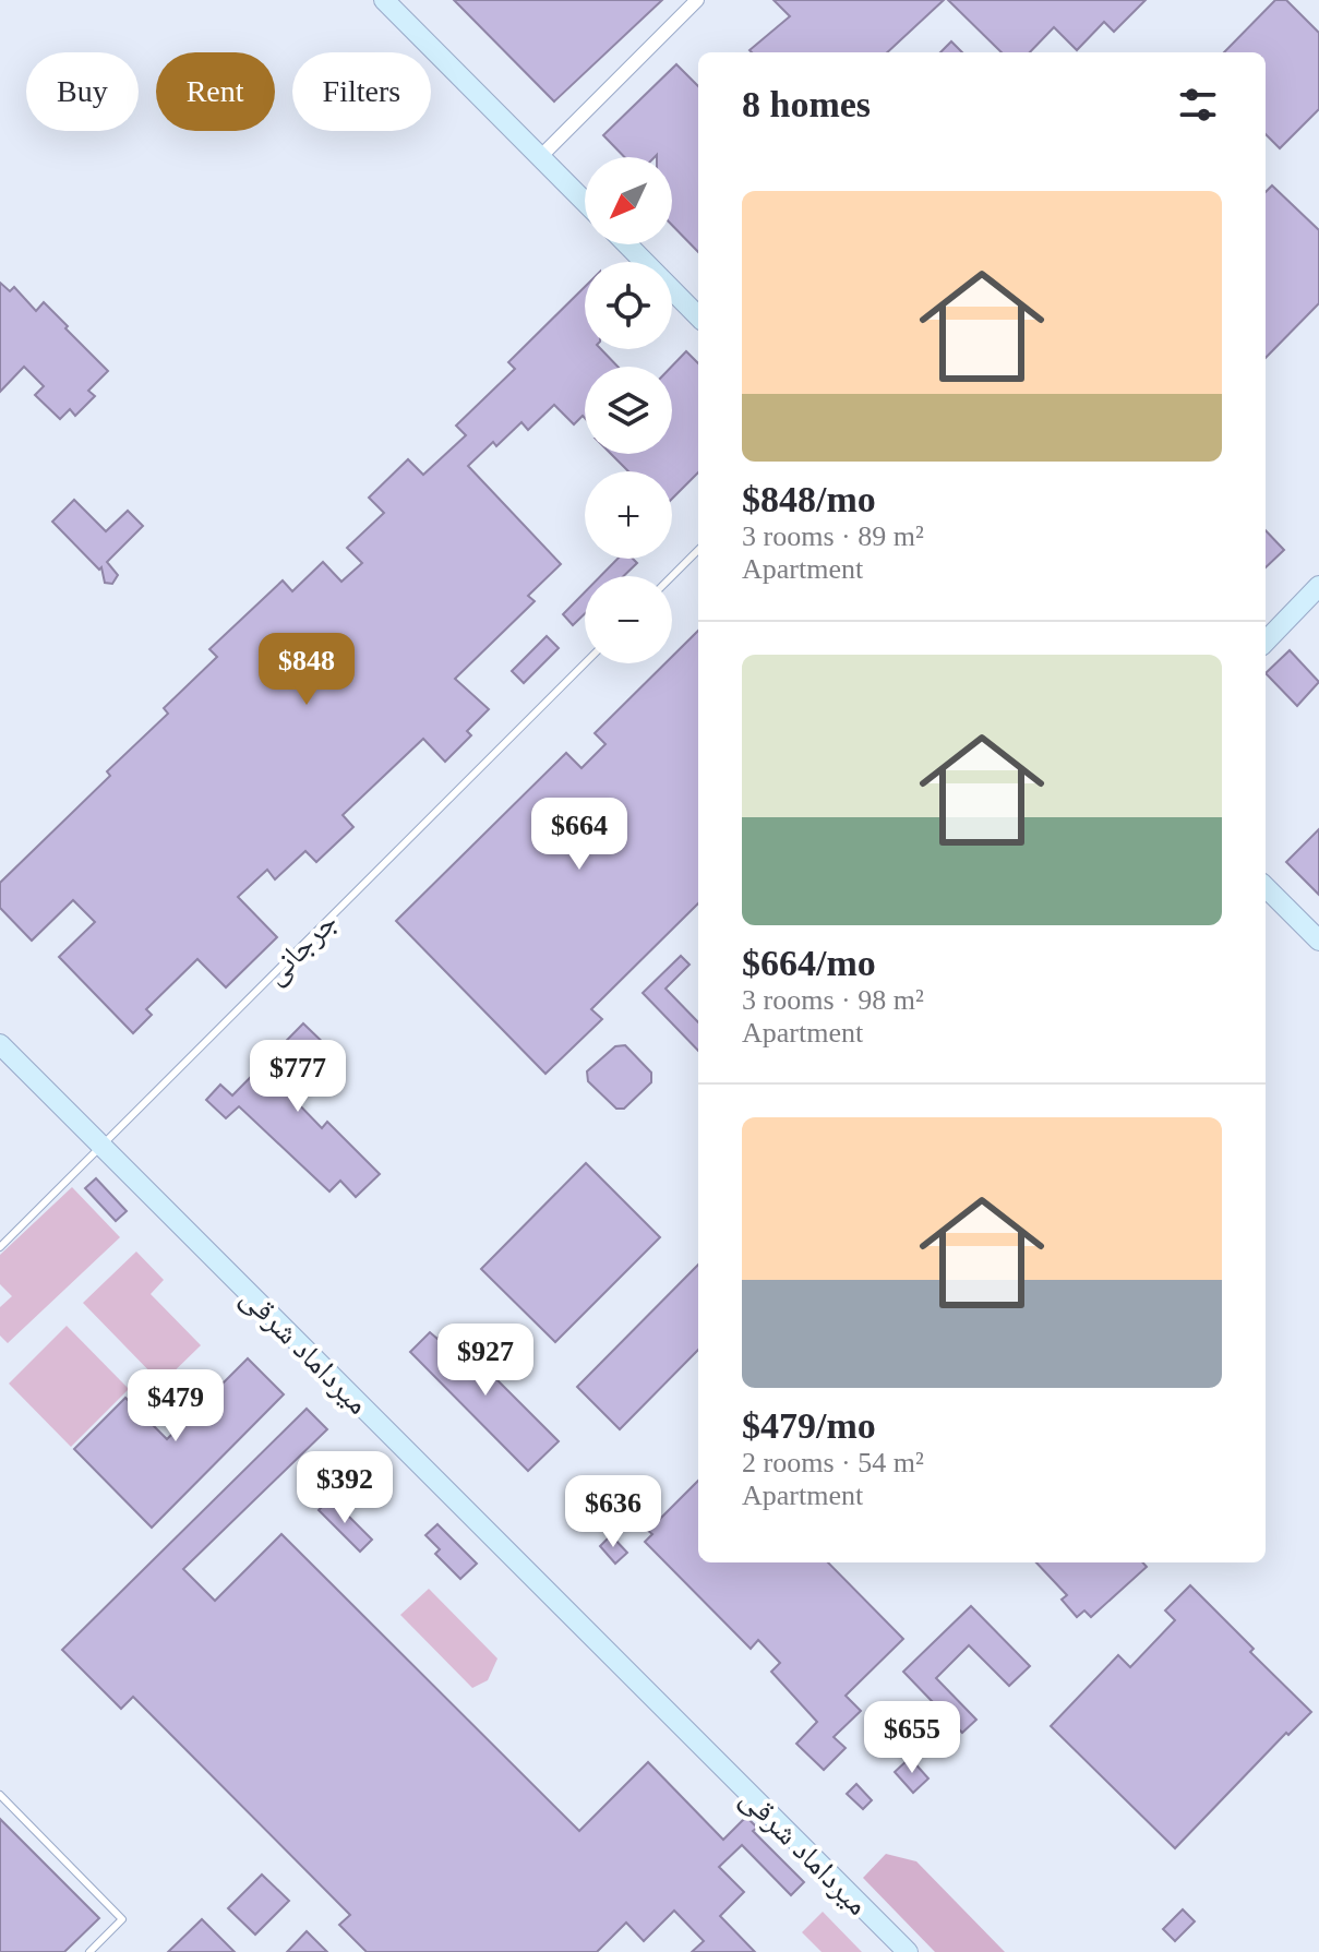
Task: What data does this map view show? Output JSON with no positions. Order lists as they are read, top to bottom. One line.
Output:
{"streets":{"street":["میرداماد شرقی"],"lane":["جرجانی"]},"crossings":[["جرجانی","میرداماد شرقی"]],"north":"bottom left","page":{"chip":["Buy","Rent","Filters"],"heading":"8 homes","map_buttons":["+","−"],"list":[{"name":"$848/mo","note":"3 rooms · 89 m² · Apartment"},{"name":"$664/mo","note":"3 rooms · 98 m² · Apartment"},{"name":"$479/mo","note":"2 rooms · 54 m² · Apartment"}],"price":["$848","$664","$777","$927","$479","$392","$636","$655"]}}
